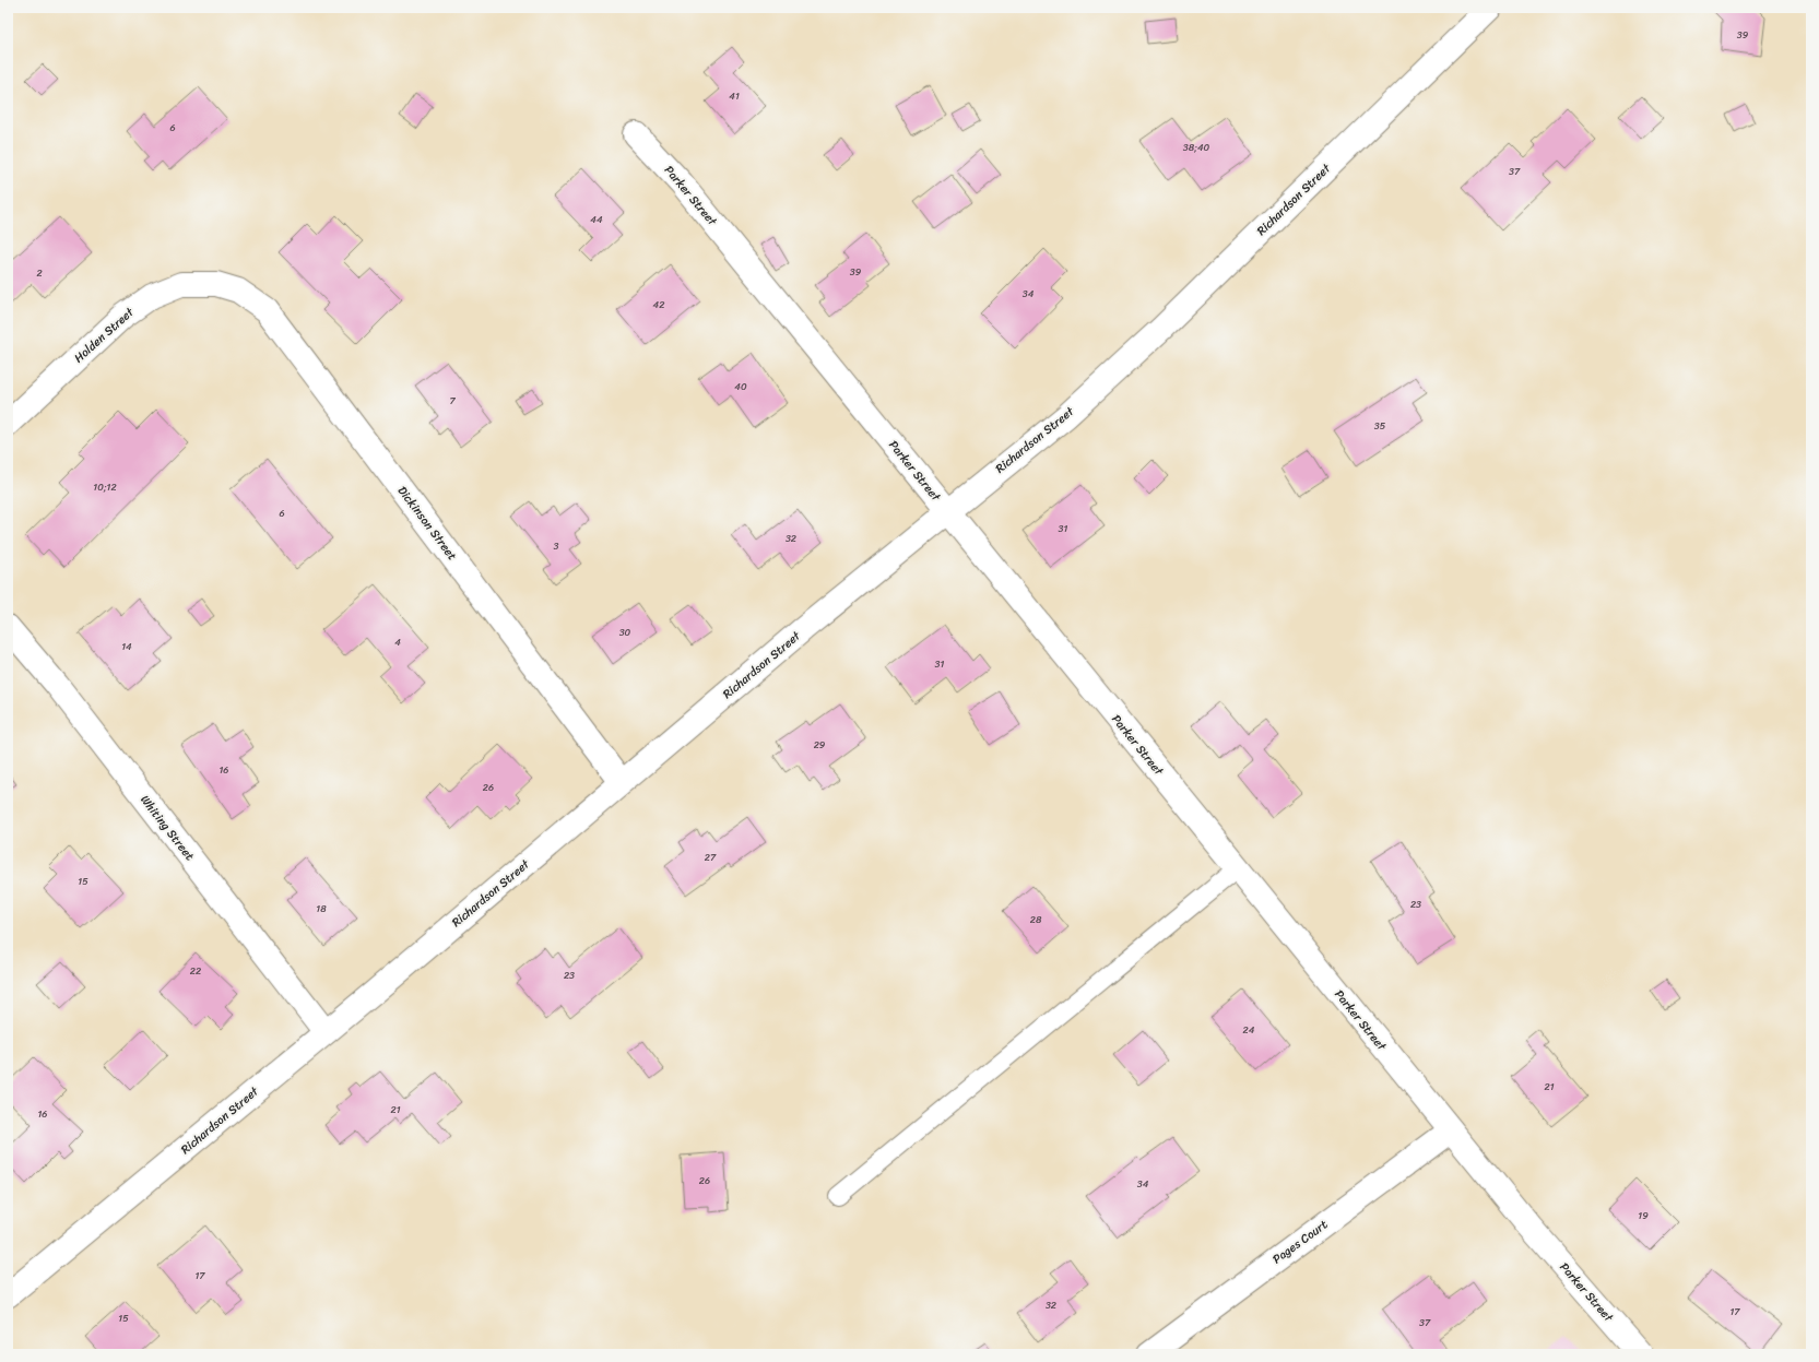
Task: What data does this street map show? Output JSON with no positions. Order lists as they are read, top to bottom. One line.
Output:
{"streets":{"street":["Parker Street","Richardson Street","Holden Street","Dickinson Street","Whiting Street","Pages Court"]},"crossings":[["Parker Street","Richardson Street"],["Parker Street","Pages Court"],["Richardson Street","Dickinson Street"],["Richardson Street","Whiting Street"],["Holden Street","Dickinson Street"]],"house_numbers":["39","41","6","38;40","37","44","39","2","34","42","40","7","35","10;12","6","31","32","3","30","4","14","31","29","16","26","27","15","23","18","28","22","23","24","21","21","16","26","34","19","17","32","17","15","37"]}
